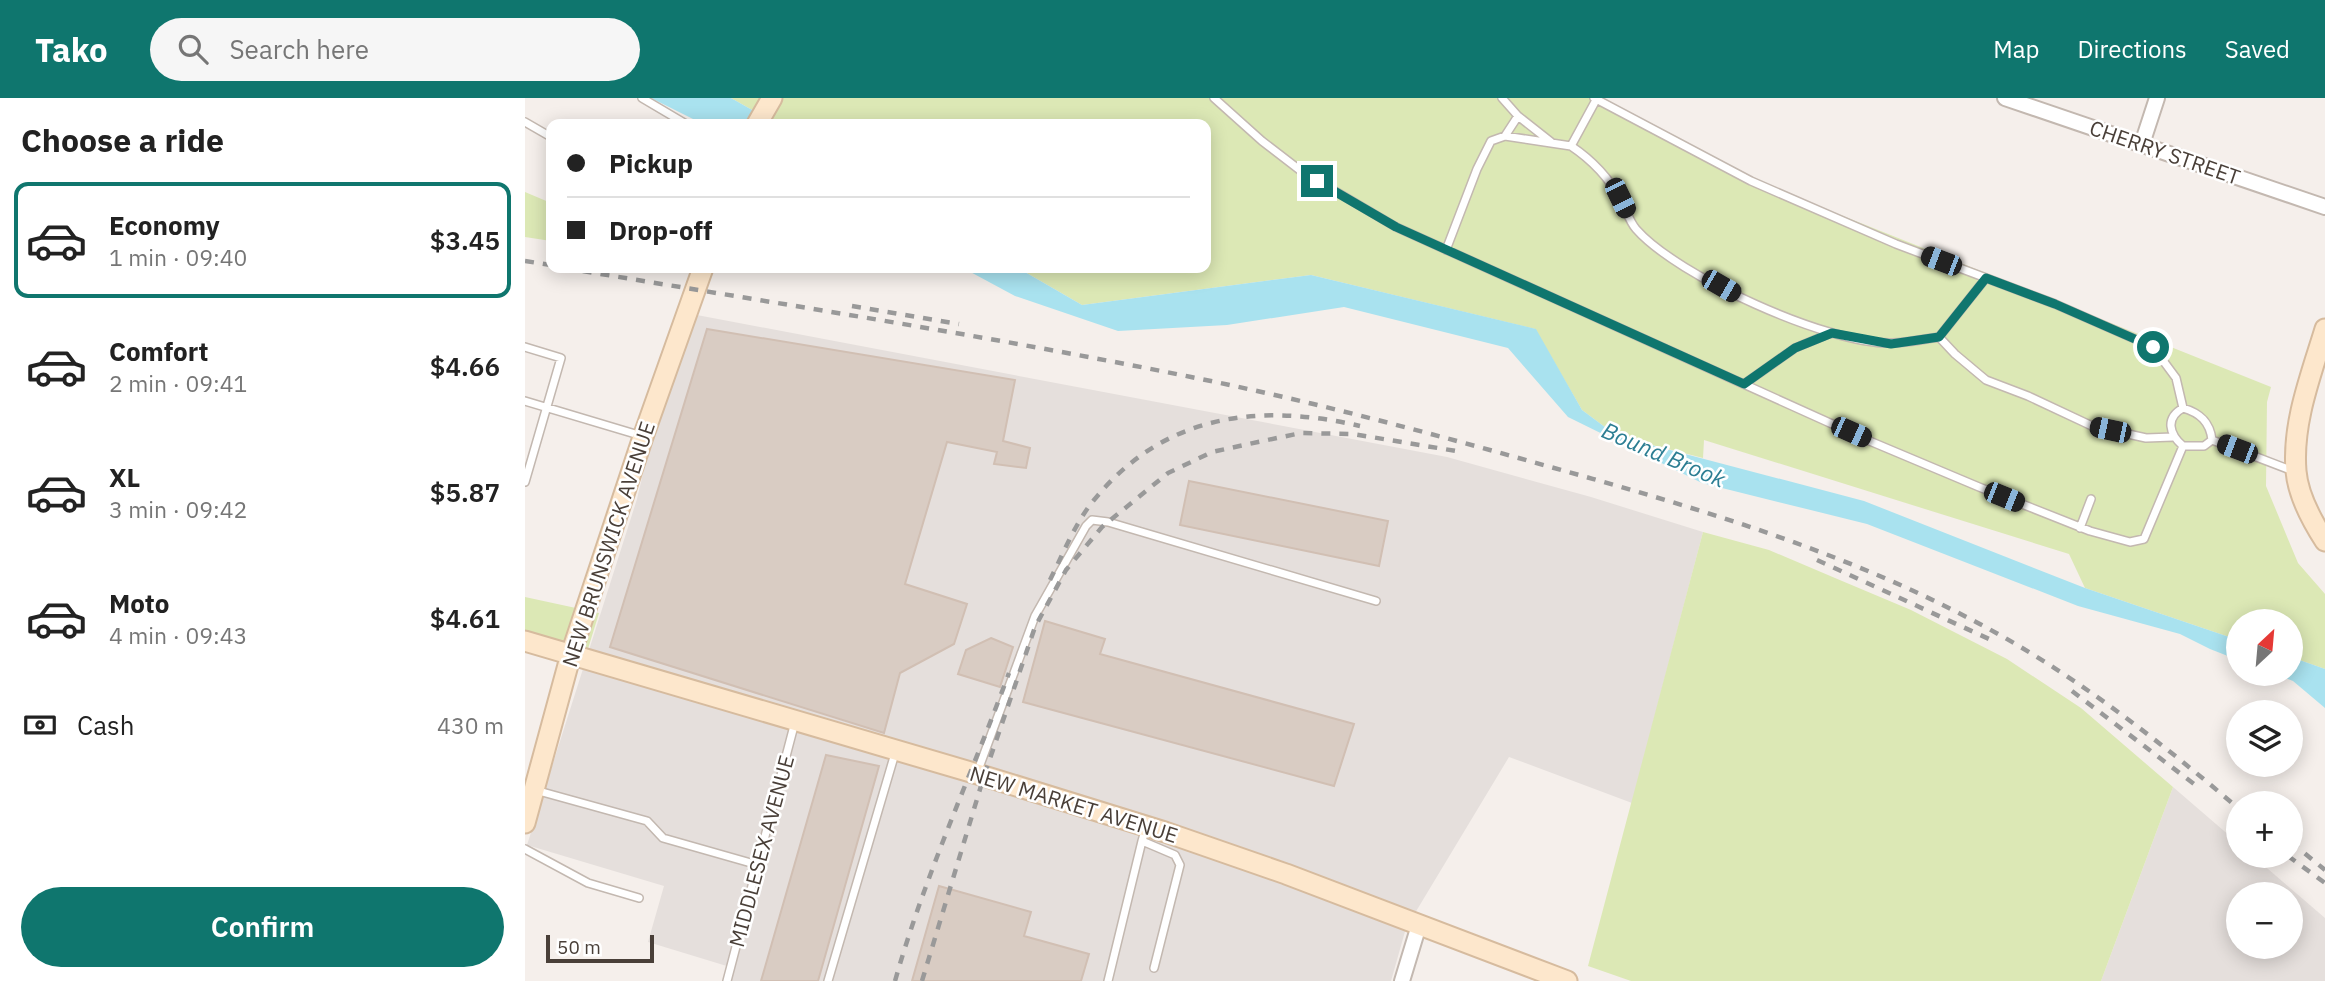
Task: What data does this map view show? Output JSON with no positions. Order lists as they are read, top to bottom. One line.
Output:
{"streets":{"main road":["NEW BRUNSWICK AVENUE","NEW MARKET AVENUE"],"street":["CHERRY STREET"],"lane":["MIDDLESEX AVENUE"]},"crossings":[["NEW BRUNSWICK AVENUE","NEW MARKET AVENUE"],["NEW MARKET AVENUE","MIDDLESEX AVENUE"]],"water":["Bound Brook"],"scale_bar":"50 m","north":"top right","page":{"header":"Tako","search":"Search here","nav":["Map","Directions","Saved"],"heading":"Choose a ride","banner":["Pickup","Drop-off"],"list":[{"name":"Economy","note":"1 min · 09:40","value":"$3.45"},{"name":"Comfort","note":"2 min · 09:41","value":"$4.66"},{"name":"XL","note":"3 min · 09:42","value":"$5.87"},{"name":"Moto","note":"4 min · 09:43","value":"$4.61"}],"map_buttons":["+","−"],"pay":["Cash","430 m"],"buttons":"Confirm","scale":"50 m"}}
